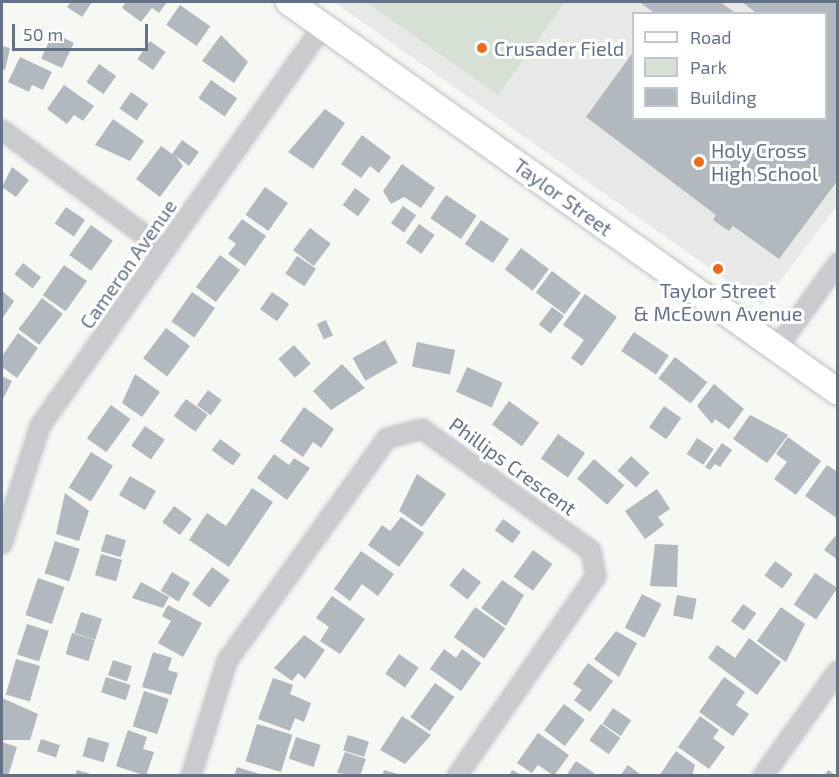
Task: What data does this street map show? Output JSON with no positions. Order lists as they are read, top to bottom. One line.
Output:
{"streets":{"main road":["Taylor Street"],"street":["Cameron Avenue","Phillips Crescent"]},"crossings":[["Taylor Street","Cameron Avenue"]],"places":["Crusader Field","Holy Cross High School","Taylor Street & McEown Avenue"],"legend":["Road","Park","Building"],"scale_bar":"50 m"}
